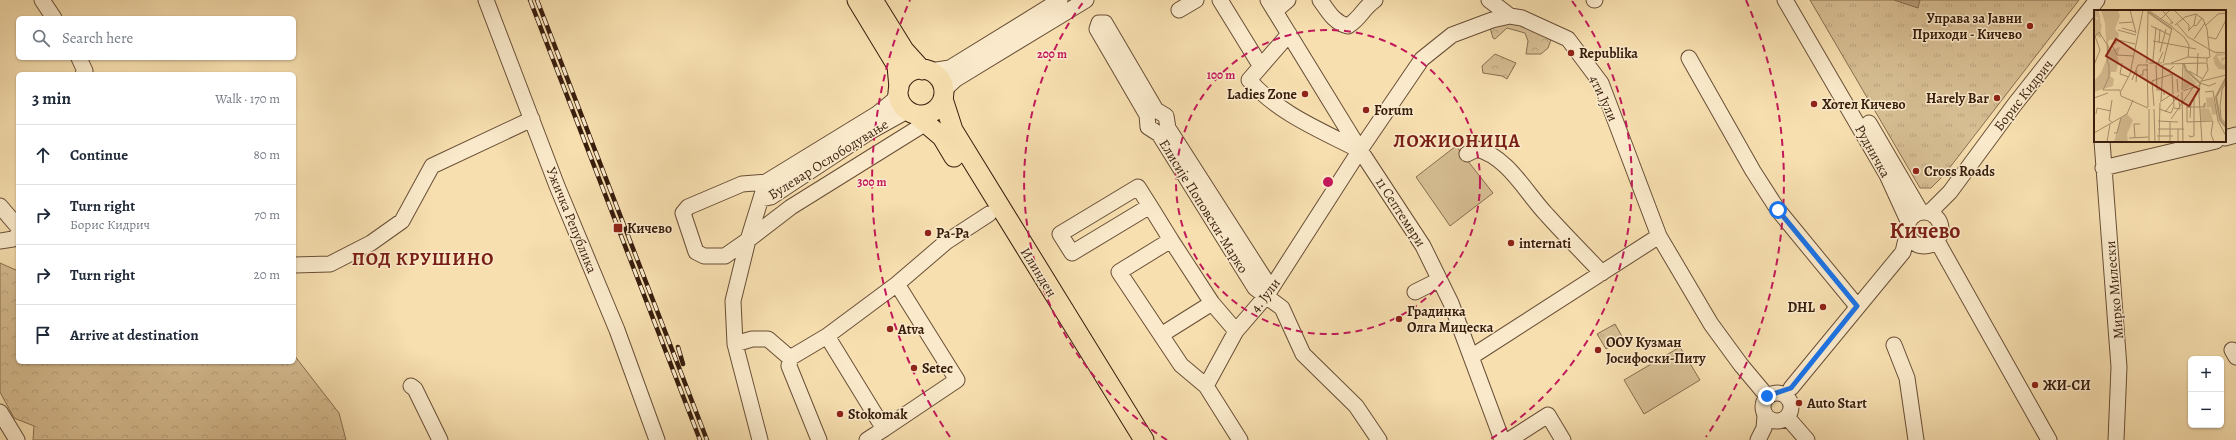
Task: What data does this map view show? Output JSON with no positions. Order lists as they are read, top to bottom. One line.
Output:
{"streets":{"main road":["Илинден"],"street":["Борис Кидрич","4ти Јули","Рудничка","Булевар Ослободување","Елисије Поповски-Марко","11 Септември","Ужичка Република","Мирко Милески","4. Јули"]},"crossings":[["Борис Кидрич","Рудничка"],["4ти Јули","11 Септември"],["4ти Јули","4. Јули"],["Булевар Ослободување","Илинден"],["Елисије Поповски-Марко","4. Јули"],["11 Септември","4. Јули"]],"districts":["ЛОЖИОНИЦА","Кичево","ПОД КРУШИНО"],"places":{"other":["Управа за Јавни Приходи - Кичево","Republika","Ladies Zone","Harely Bar","Хотел Кичево","Forum","Cross Roads","Ра-Ра","internati","DHL","Градинка Олга Мицеска","Atva","ООУ Кузман Јосифоски-Питу","Setec","ЖИ-СИ","Auto Start","Stokomak"],"transit":["Кичево"]},"page":{"search":"Search here","heading":["3 min","Walk · 170 m"],"list":[["Continue","80 m"],["Turn right","Борис Кидрич","70 m"],["Turn right","20 m"],"Arrive at destination"],"map_buttons":["+","−"]},"rings":["200 m","100 m","300 m"]}
